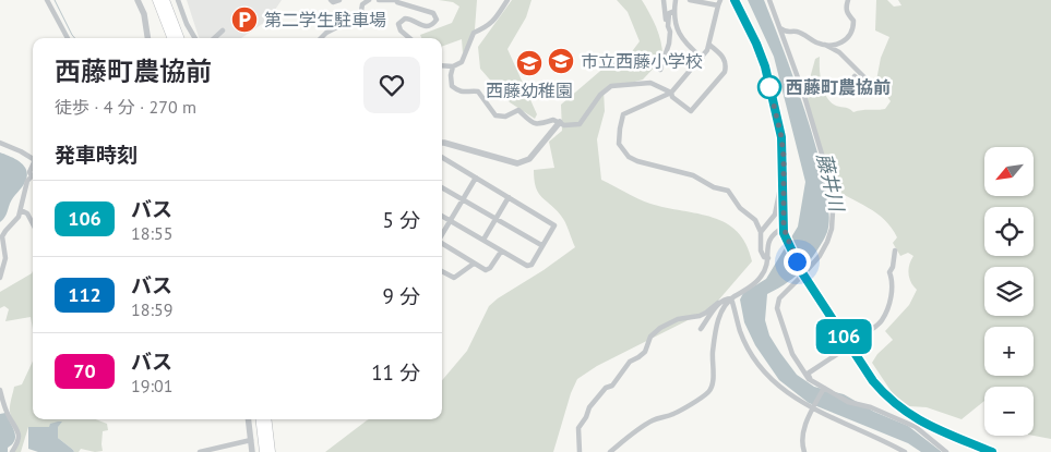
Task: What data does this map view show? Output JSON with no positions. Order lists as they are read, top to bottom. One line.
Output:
{"water":["藤井川"],"places":{"parking":["第二学生駐車場"],"school or university":["市立西藤小学校","西藤幼稚園"],"other":["西藤町農協前"]},"lines":["bus line 106"],"north":"bottom left","page":{"on_map":"106","heading":[["西藤町農協前","徒歩 · 4 分 · 270 m"],"発車時刻"],"map_buttons":["+","−"],"list":[{"mark":"106","name":"バス","note":"18:55","value":"5 分"},{"mark":"112","name":"バス","note":"18:59","value":"9 分"},{"mark":"70","name":"バス","note":"19:01","value":"11 分"}]}}
